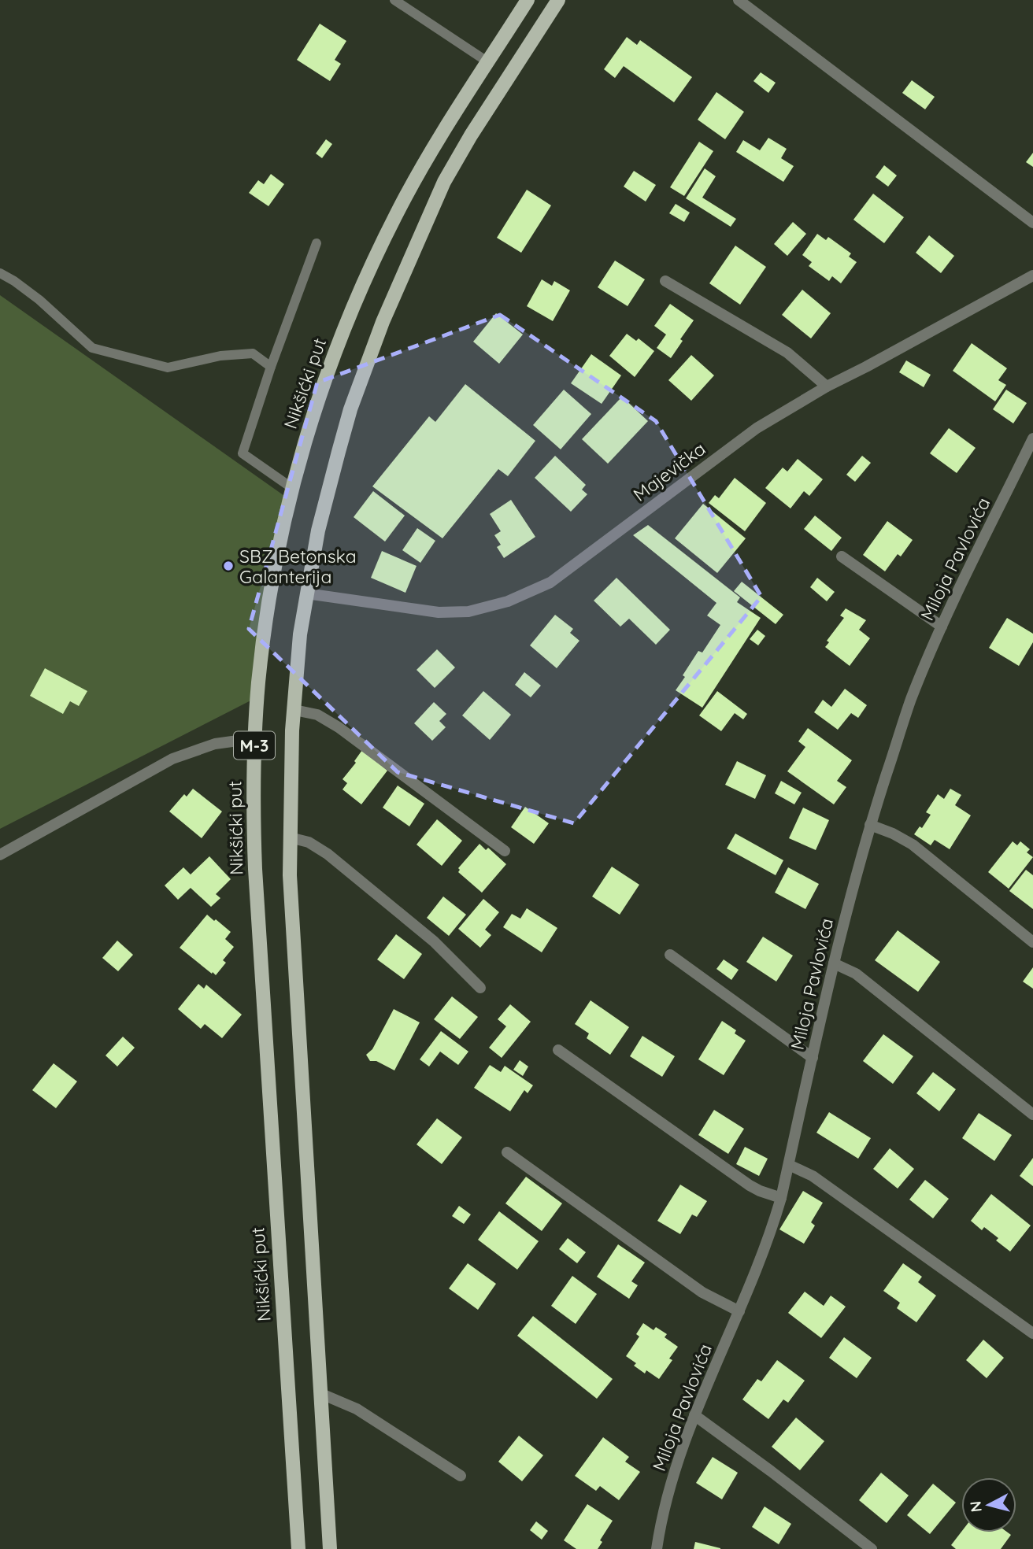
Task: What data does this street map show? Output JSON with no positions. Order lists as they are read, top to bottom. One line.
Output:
{"streets":{"main road":["Nikšićki put","M-3"],"street":["Majevička","Miloja Pavlovića"]},"places":["SBZ Betonska Galanterija"],"north":"left"}
